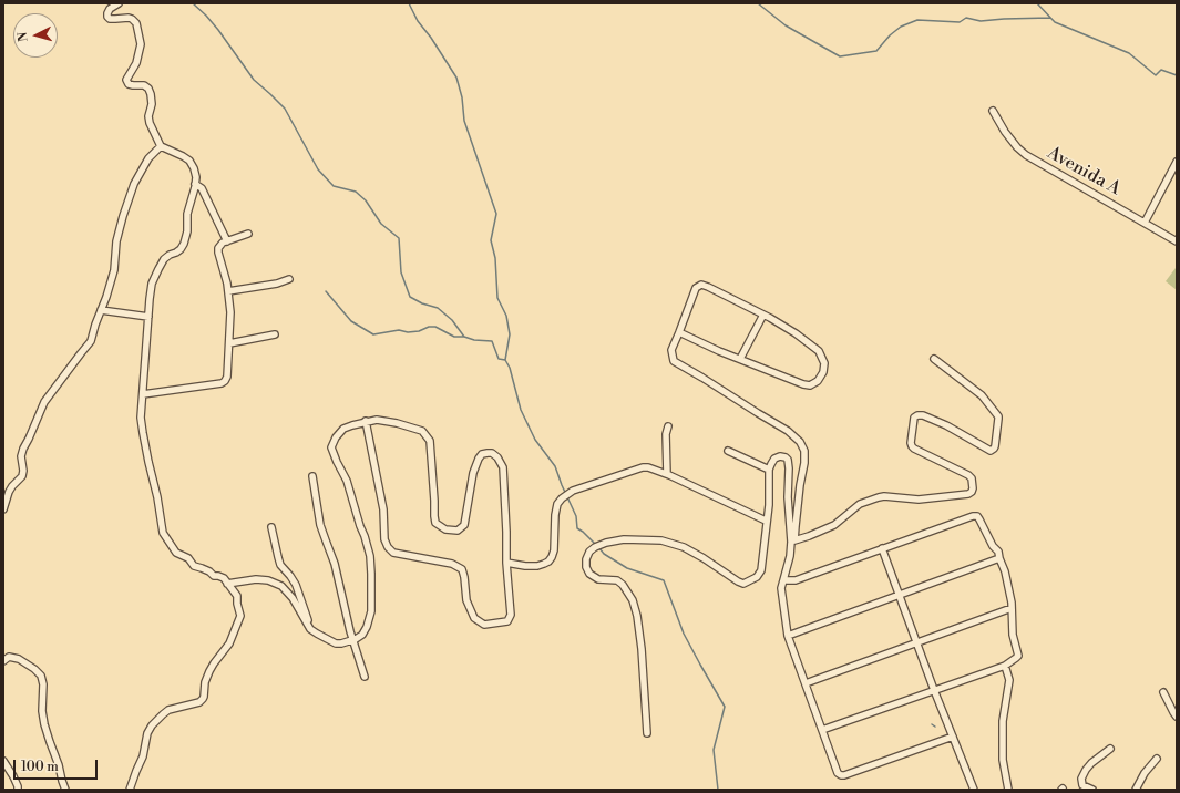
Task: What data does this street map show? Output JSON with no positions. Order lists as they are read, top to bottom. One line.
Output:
{"streets":{"street":["Avenida A"]},"scale_bar":"100 m","north":"left"}
